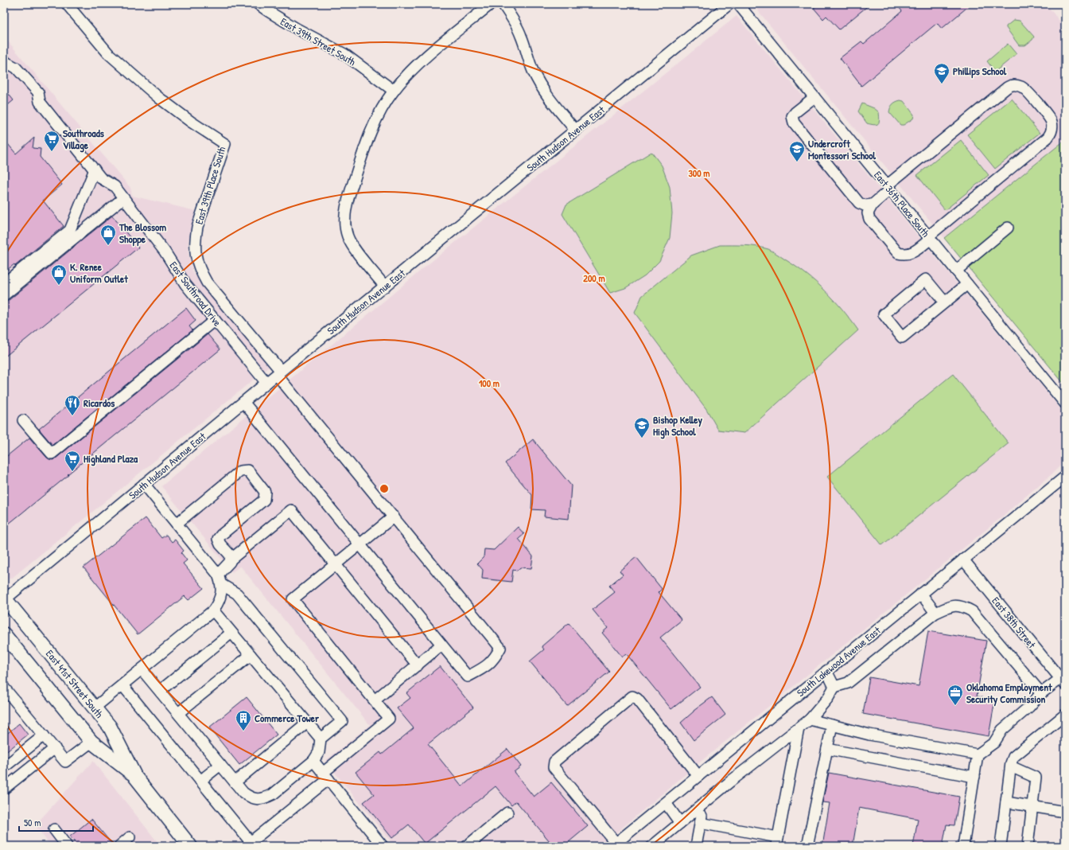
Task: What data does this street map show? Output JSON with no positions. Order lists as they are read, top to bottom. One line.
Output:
{"streets":{"main road":["East 41st Street South"],"street":["East 39th Street South","South Hudson Avenue East","East 39th Place South","East 36th Place South","East Southroad Drive","East 38th Street","South Lakewood Avenue East"]},"crossings":[["South Hudson Avenue East","East 39th Place South"],["South Hudson Avenue East","East Southroad Drive"],["South Hudson Avenue East","East 41st Street South"],["East 38th Street","South Lakewood Avenue East"]],"places":{"school or university":["Phillips School","Undercroft Montessori School","Bishop Kelley High School"],"supermarket":["Southroads Village","Highland Plaza"],"shop":["The Blossom Shoppe","K. Renee Uniform Outlet"],"restaurant":["Ricardos"],"office":["Oklahoma Employment Security Commission"],"building":["Commerce Tower"]},"scale_bar":"50 m","rings":["300 m","200 m","100 m"]}
